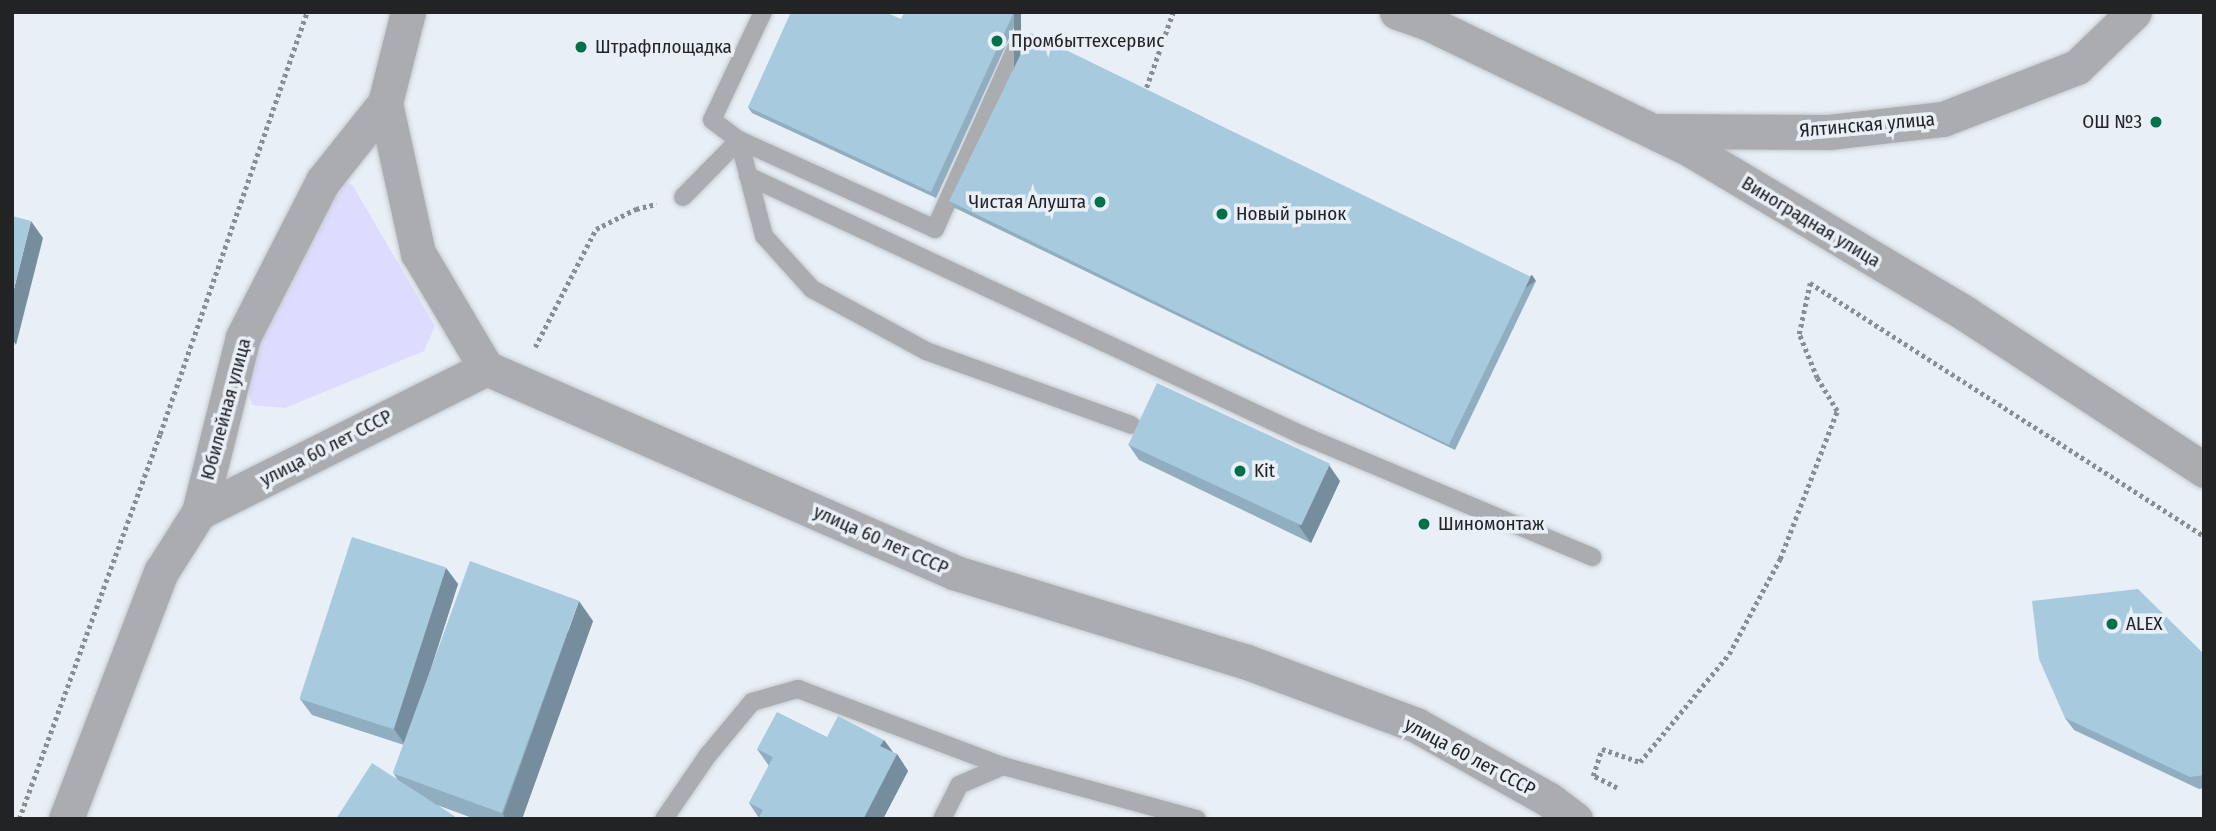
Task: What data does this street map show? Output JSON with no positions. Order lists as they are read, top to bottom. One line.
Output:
{"streets":{"street":["Ялтинская улица","Виноградная улица","Юбилейная улица","улица 60 лет СССР"]},"crossings":[["Ялтинская улица","Виноградная улица"],["Юбилейная улица","улица 60 лет СССР"]],"places":["Промбыттехсервис","Штрафплощадка","ОШ №3","Чистая Алушта","Новый рынок","Kit","Шиномонтаж","ALEX"]}
